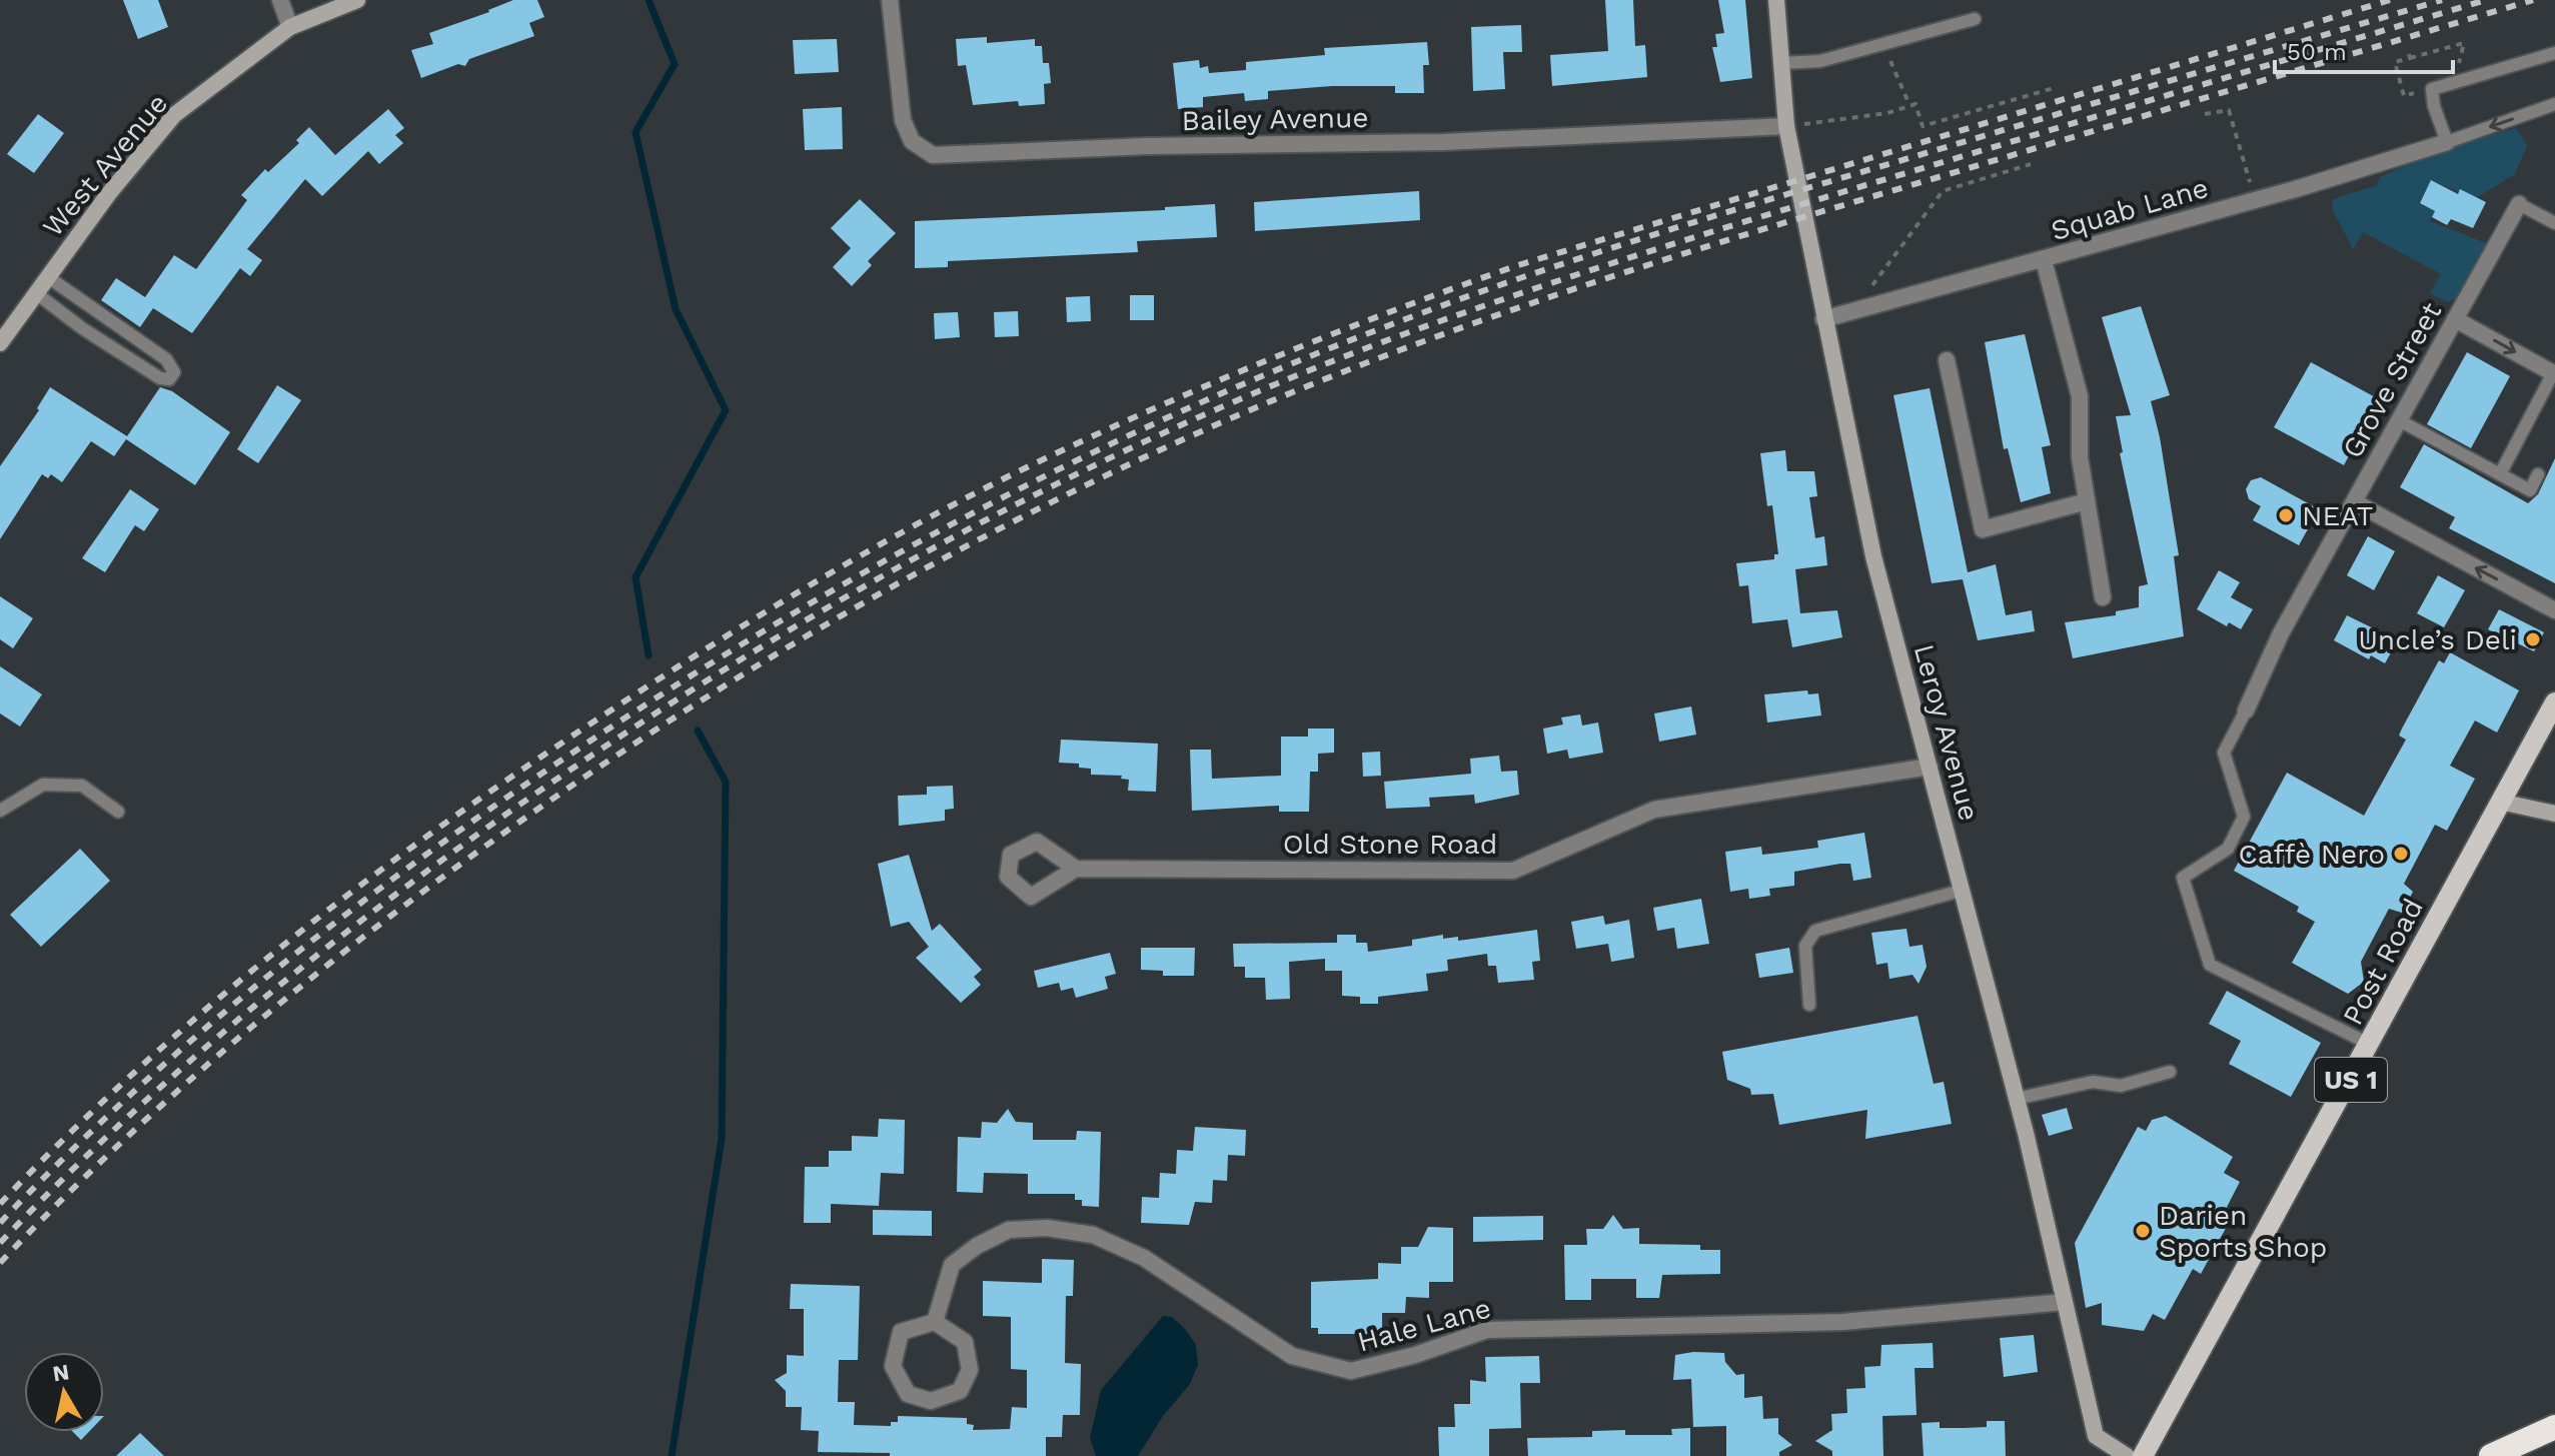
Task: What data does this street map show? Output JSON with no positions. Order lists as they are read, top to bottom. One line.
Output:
{"streets":{"main road":["Post Road","US 1"],"street":["Bailey Avenue","West Avenue","Squab Lane","Grove Street","Leroy Avenue","Old Stone Road","Hale Lane"]},"crossings":[["Bailey Avenue","Leroy Avenue"],["Squab Lane","Leroy Avenue"],["Leroy Avenue","Old Stone Road"],["Leroy Avenue","Hale Lane"]],"places":["NEAT","Uncle’s Deli","Caffè Nero","Darien Sports Shop"],"scale_bar":"50 m","north":"top"}
